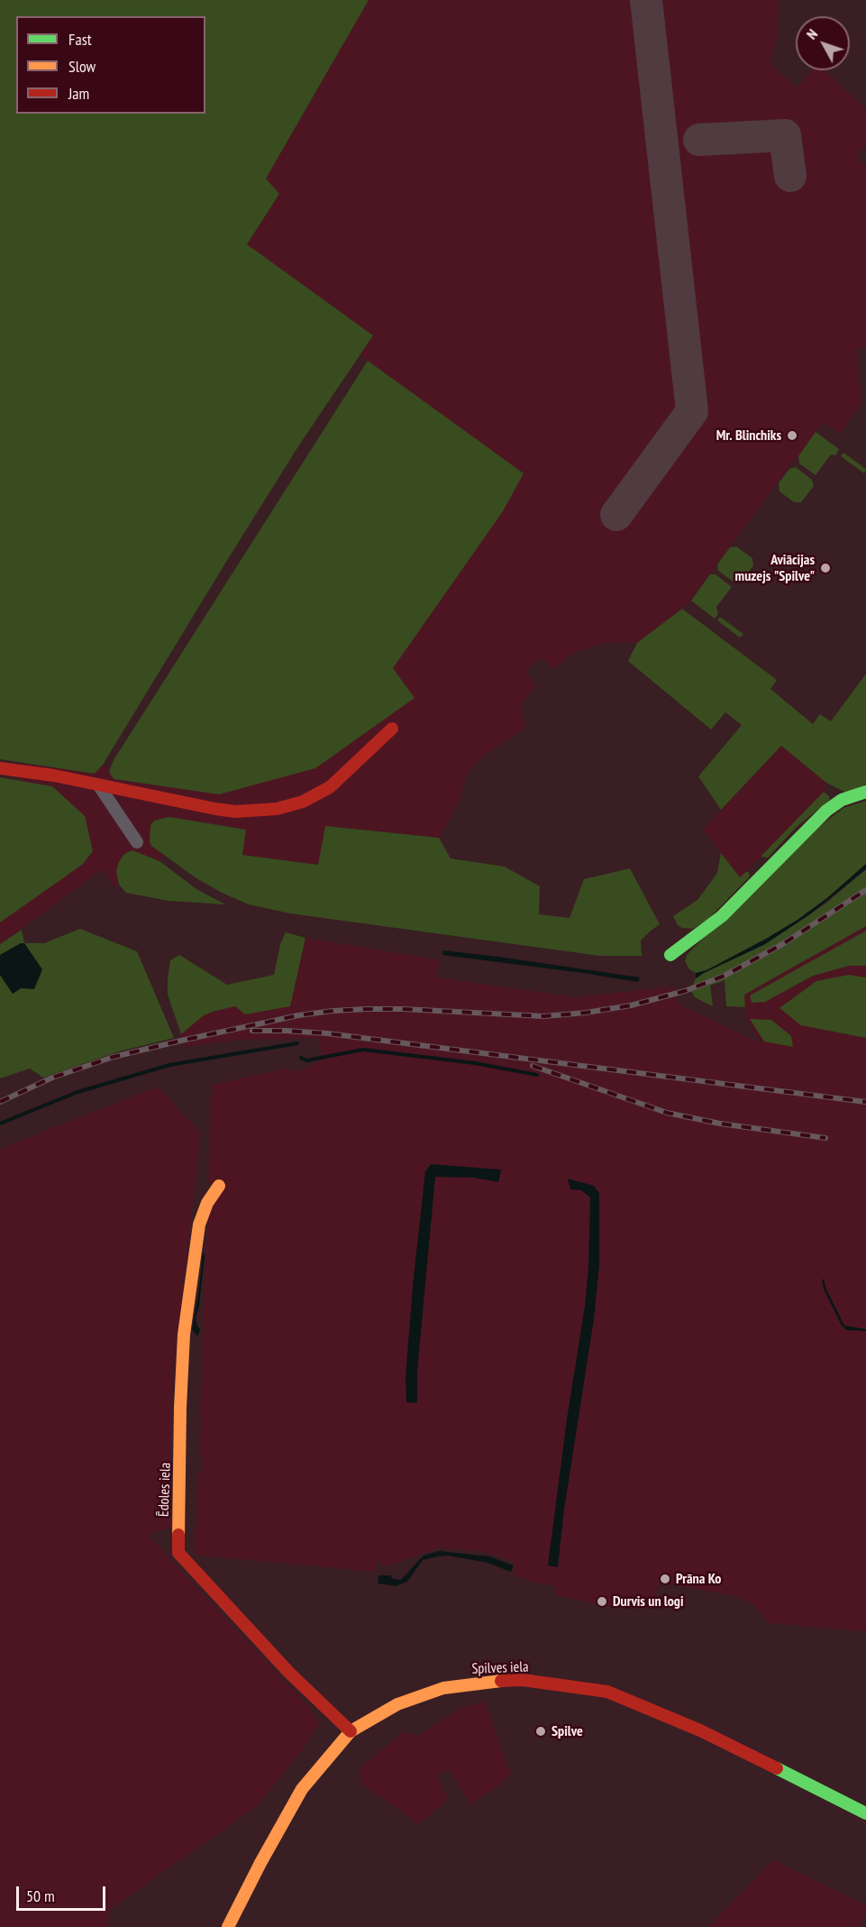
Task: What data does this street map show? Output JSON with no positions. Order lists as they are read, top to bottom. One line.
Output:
{"streets":{"street":["Ēdoles iela","Spilves iela"]},"crossings":[["Ēdoles iela","Spilves iela"]],"places":["Mr. Blinchiks","Aviācijas muzejs \"Spilve\"","Prāna Ko","Durvis un logi","Spilve"],"legend":["Fast","Slow","Jam"],"scale_bar":"50 m","north":"top left"}
